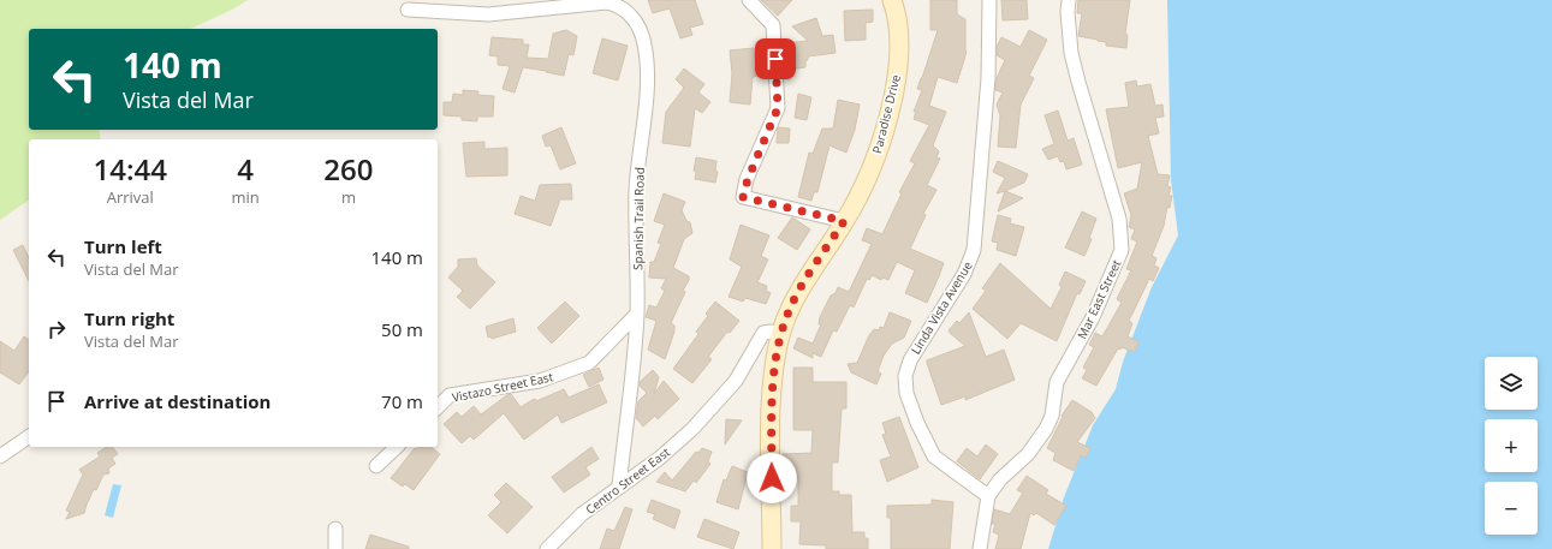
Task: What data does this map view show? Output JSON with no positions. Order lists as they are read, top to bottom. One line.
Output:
{"streets":{"street":["Paradise Drive","Spanish Trail Road","Mar East Street","Linda Vista Avenue","Vistazo Street East","Centro Street East"]},"crossings":[["Paradise Drive","Centro Street East"],["Spanish Trail Road","Vistazo Street East"],["Spanish Trail Road","Centro Street East"],["Mar East Street","Linda Vista Avenue"]],"page":{"turn":["140 m","Vista del Mar"],"eta":["14:44","Arrival","4","min","260","m"],"list":[{"name":"Turn left","note":"Vista del Mar","value":"140 m"},{"name":"Turn right","note":"Vista del Mar","value":"50 m"},{"name":"Arrive at destination","value":"70 m"}],"map_buttons":["+","−"]}}
